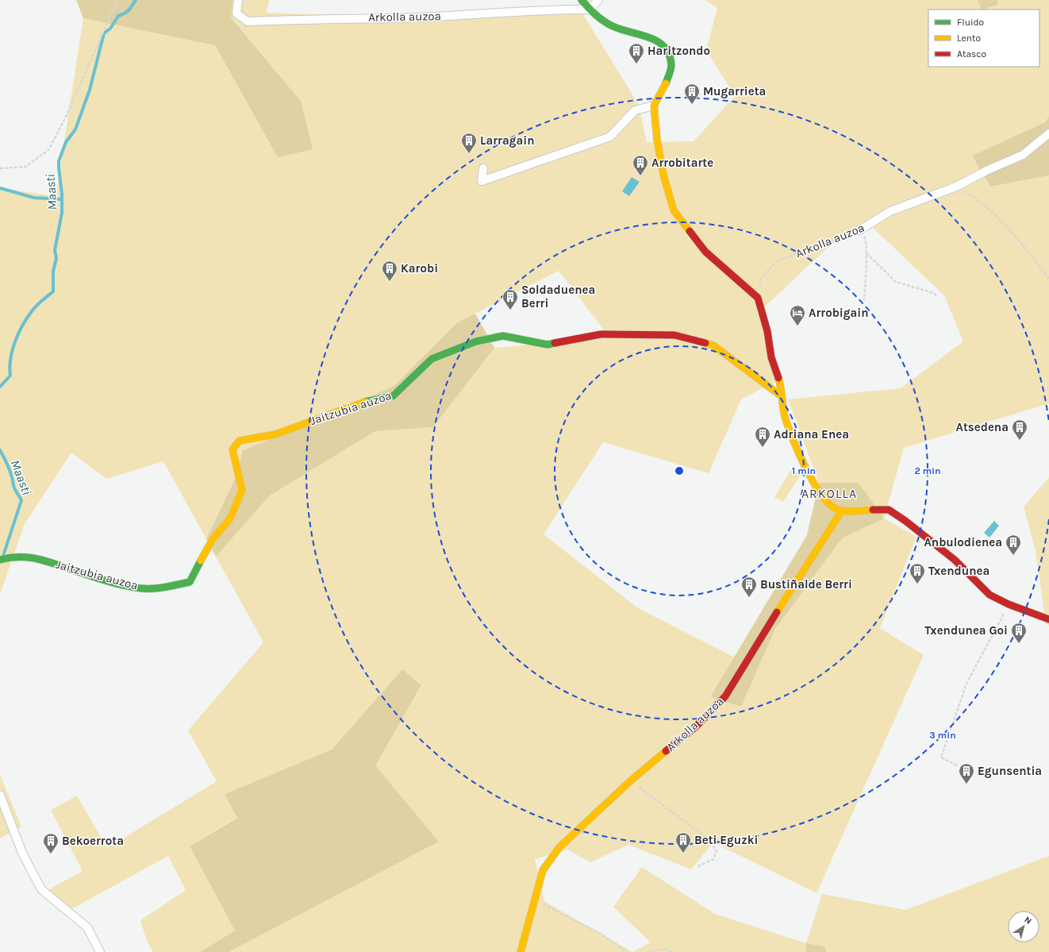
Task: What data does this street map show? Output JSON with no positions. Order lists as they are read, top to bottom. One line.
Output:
{"streets":{"street":["Arkolla auzoa","Jaitzubia auzoa"]},"districts":["ARKOLLA"],"water":["Maasti"],"places":{"building":["Haritzondo","Mugarrieta","Larragain","Arrobitarte","Karobi","Soldaduenea Berri","Atsedena","Adriana Enea","Anbulodienea","Txendunea","Bustiñalde Berri","Txendunea Goi","Egunsentia","Beti Eguzki","Bekoerrota"],"hotel":["Arrobigain"]},"legend":["Fluido","Lento","Atasco"],"north":"top right","rings":["1 min","2 min","3 min"]}
